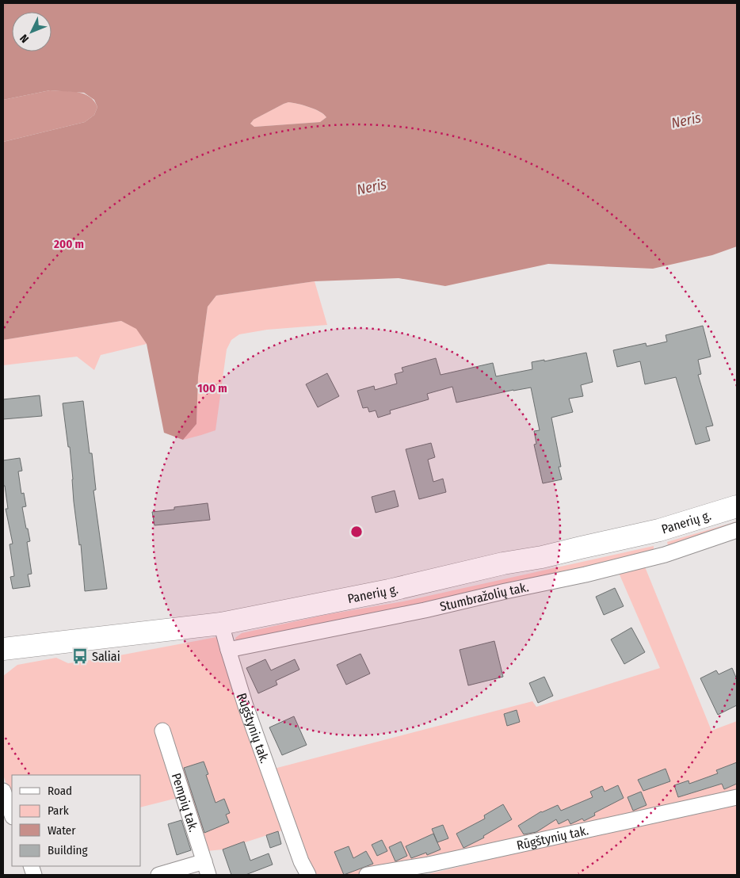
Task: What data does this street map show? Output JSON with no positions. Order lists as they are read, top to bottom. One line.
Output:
{"streets":{"main road":["Panerių g."],"street":["Stumbražolių tak.","Rūgštynių tak.","Pempių tak."]},"crossings":[["Panerių g.","Rūgštynių tak."],["Stumbražolių tak.","Rūgštynių tak."]],"water":["Neris"],"places":{"bus stop":["Saliai"]},"legend":["Road","Park","Water","Building"],"north":"bottom left","rings":["200 m","100 m"]}
